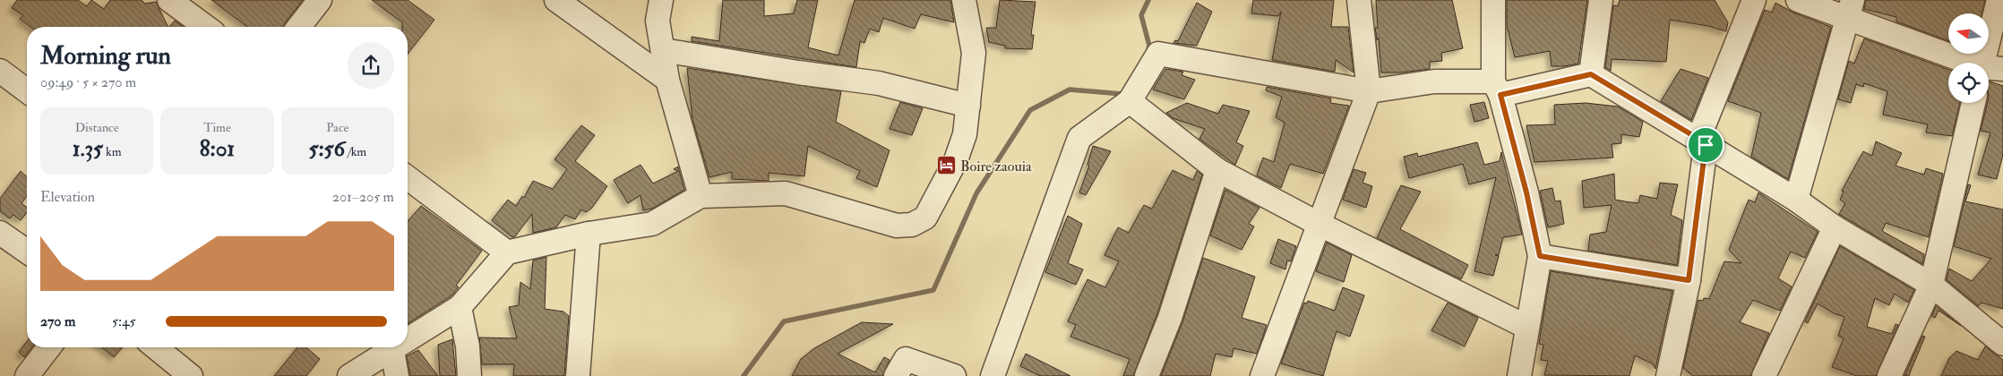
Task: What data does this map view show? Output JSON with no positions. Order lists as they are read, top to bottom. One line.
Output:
{"places":{"hotel":["Boire zaouia"]},"north":"left","page":{"heading":["Morning run","09:49 · 5 × 270 m"],"stats":[["Distance","1.35 km"],["Time","8:01"],["Pace","5:56 /km"]],"chart":["Elevation","201–205 m"],"list":[{"name":"270 m","note":"5:45"}]}}
